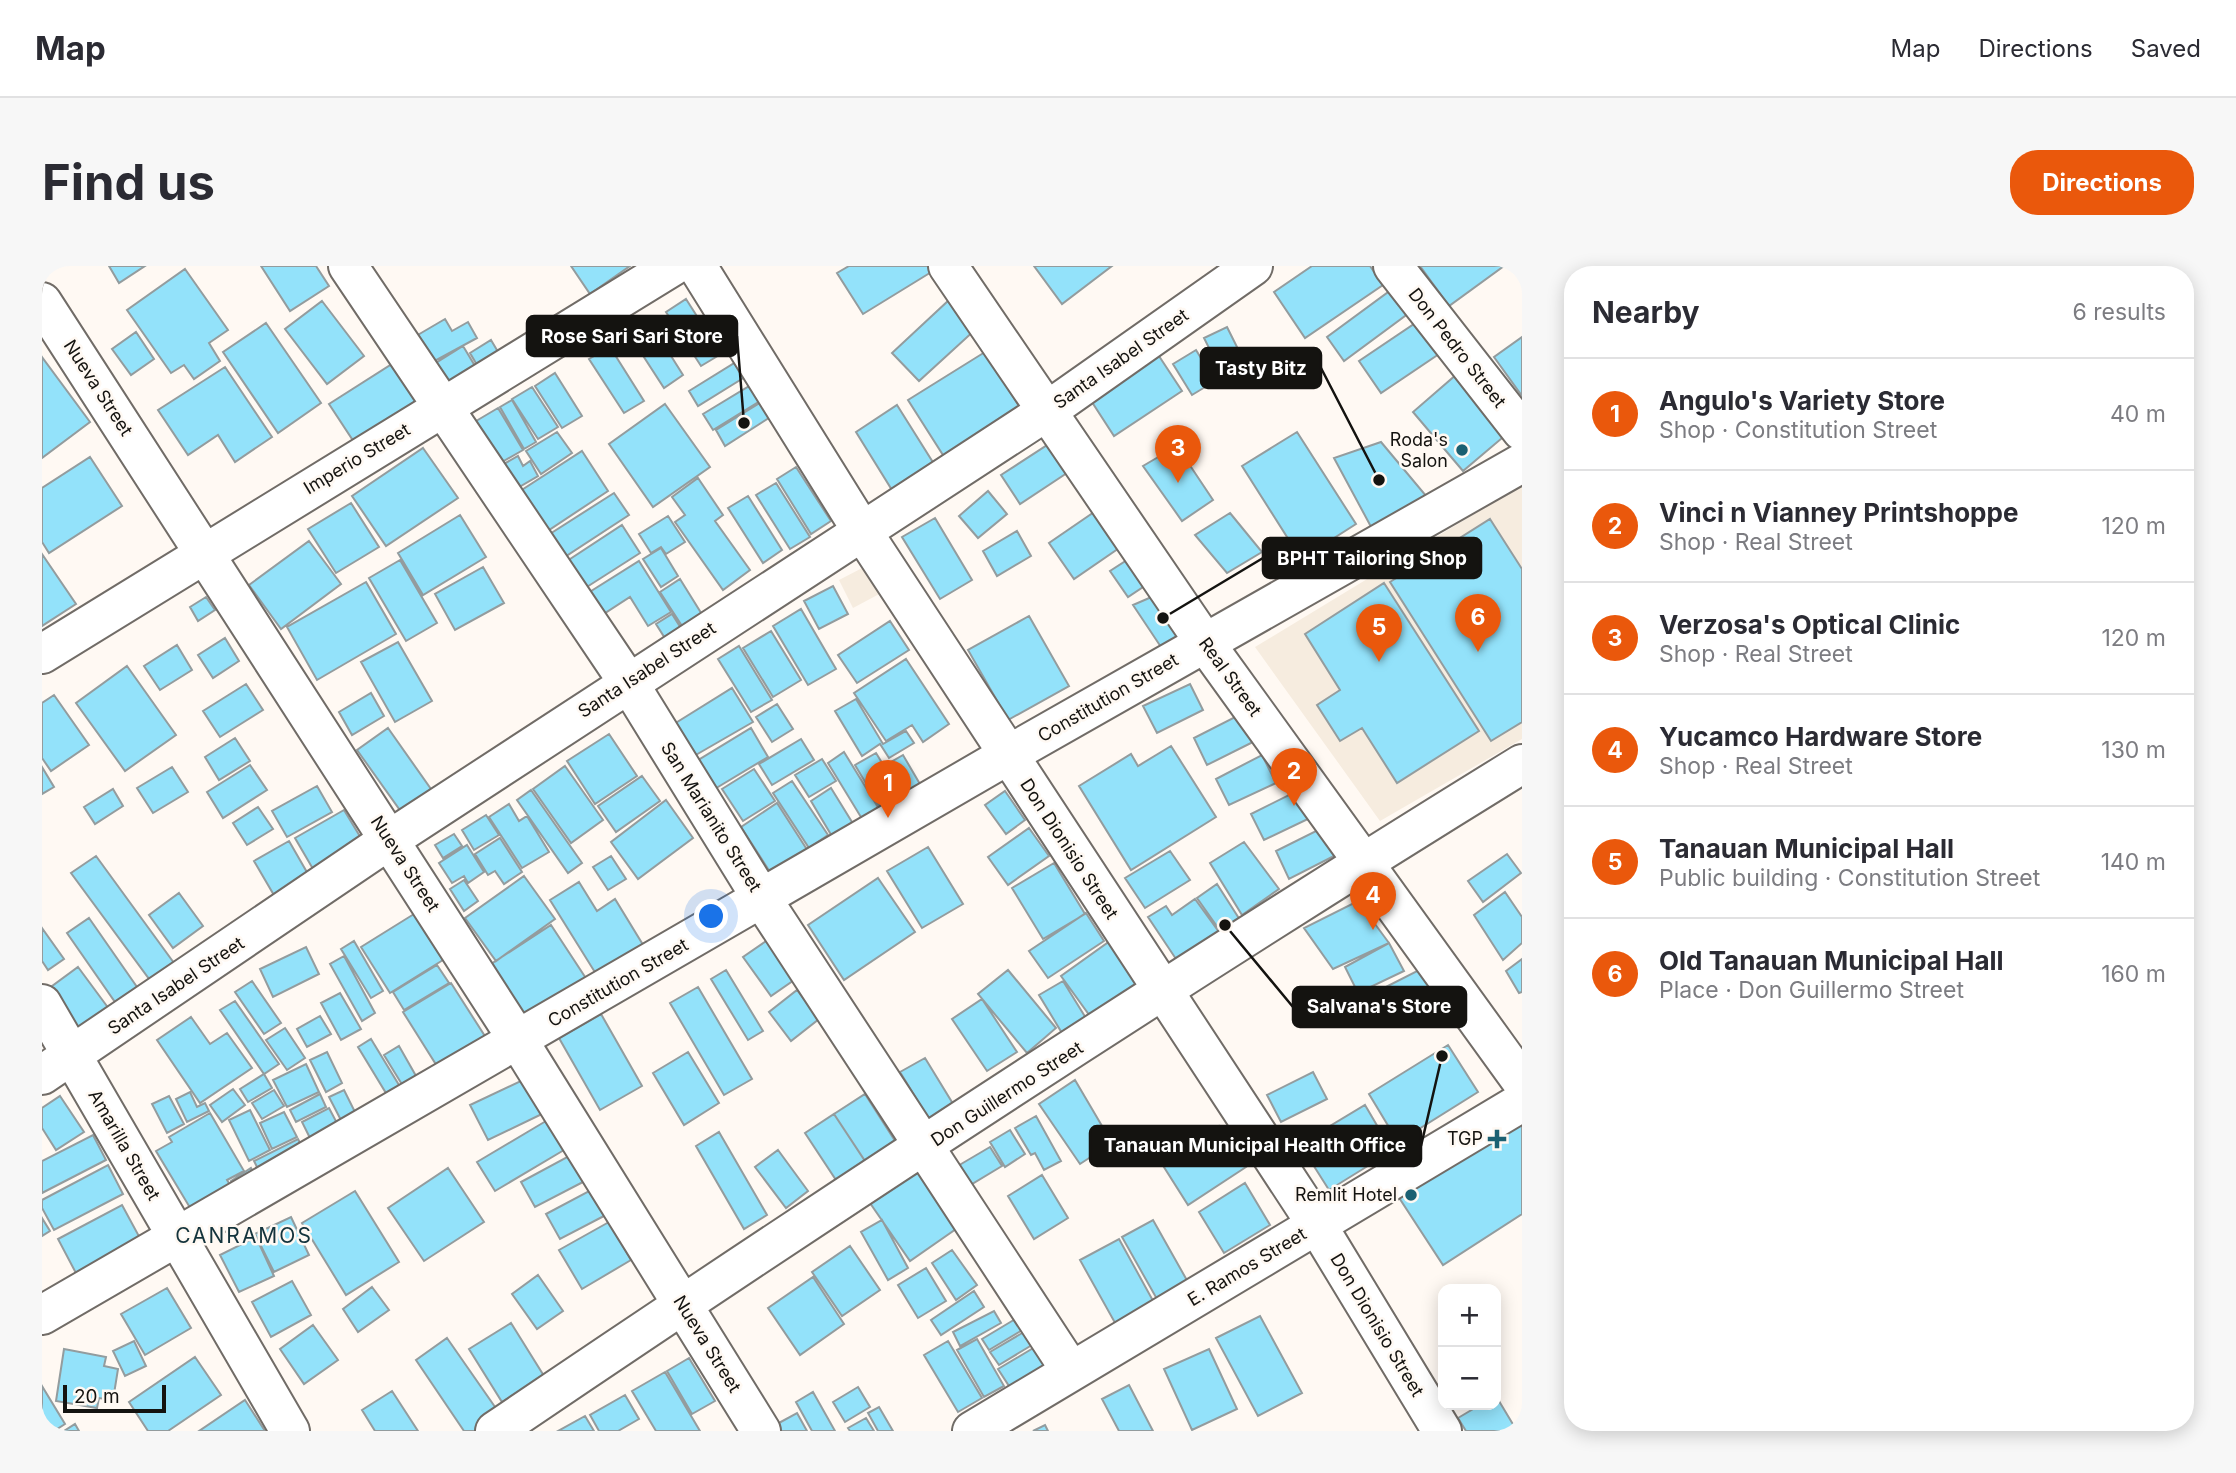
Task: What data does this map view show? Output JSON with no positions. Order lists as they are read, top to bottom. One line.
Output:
{"streets":{"street":["Don Pedro Street","Santa Isabel Street","Nueva Street","Imperio Street","Real Street","Constitution Street","San Marianito Street","Don Dionisio Street","Don Guillermo Street","Amarilla Street","E. Ramos Street"]},"crossings":[["Santa Isabel Street","Nueva Street"],["Santa Isabel Street","Real Street"],["Santa Isabel Street","San Marianito Street"],["Santa Isabel Street","Don Dionisio Street"],["Santa Isabel Street","Amarilla Street"],["Nueva Street","Imperio Street"],["Nueva Street","Constitution Street"],["Nueva Street","Don Guillermo Street"],["Imperio Street","San Marianito Street"],["Real Street","Constitution Street"],["Real Street","Don Guillermo Street"],["Constitution Street","San Marianito Street"],["Constitution Street","Don Dionisio Street"],["Constitution Street","Amarilla Street"],["San Marianito Street","Don Guillermo Street"],["San Marianito Street","E. Ramos Street"],["Don Dionisio Street","Don Guillermo Street"],["Don Dionisio Street","E. Ramos Street"]],"districts":["CANRAMOS"],"places":{"other":["Rose Sari Sari Store","Roda's Salon","Tasty Bitz","BPHT Tailoring Shop","Salvana's Store","Tanauan Municipal Health Office","Remlit Hotel"],"health":["TGP"]},"scale_bar":"20 m","page":{"header":"Map","nav":["Map","Directions","Saved"],"buttons":"Directions","title":"Find us","heading":["Nearby","6 results"],"list":[{"mark":"1","name":"Angulo's Variety Store","note":"Shop · Constitution Street","value":"40 m"},{"mark":"2","name":"Vinci n Vianney Printshoppe","note":"Shop · Real Street","value":"120 m"},{"mark":"3","name":"Verzosa's Optical Clinic","note":"Shop · Real Street","value":"120 m"},{"mark":"4","name":"Yucamco Hardware Store","note":"Shop · Real Street","value":"130 m"},{"mark":"5","name":"Tanauan Municipal Hall","note":"Public building · Constitution Street","value":"140 m"},{"mark":"6","name":"Old Tanauan Municipal Hall","note":"Place · Don Guillermo Street","value":"160 m"}],"pins":["3","6","5","2","1","4"],"map_buttons":["+","−"],"scale":"20 m"}}
